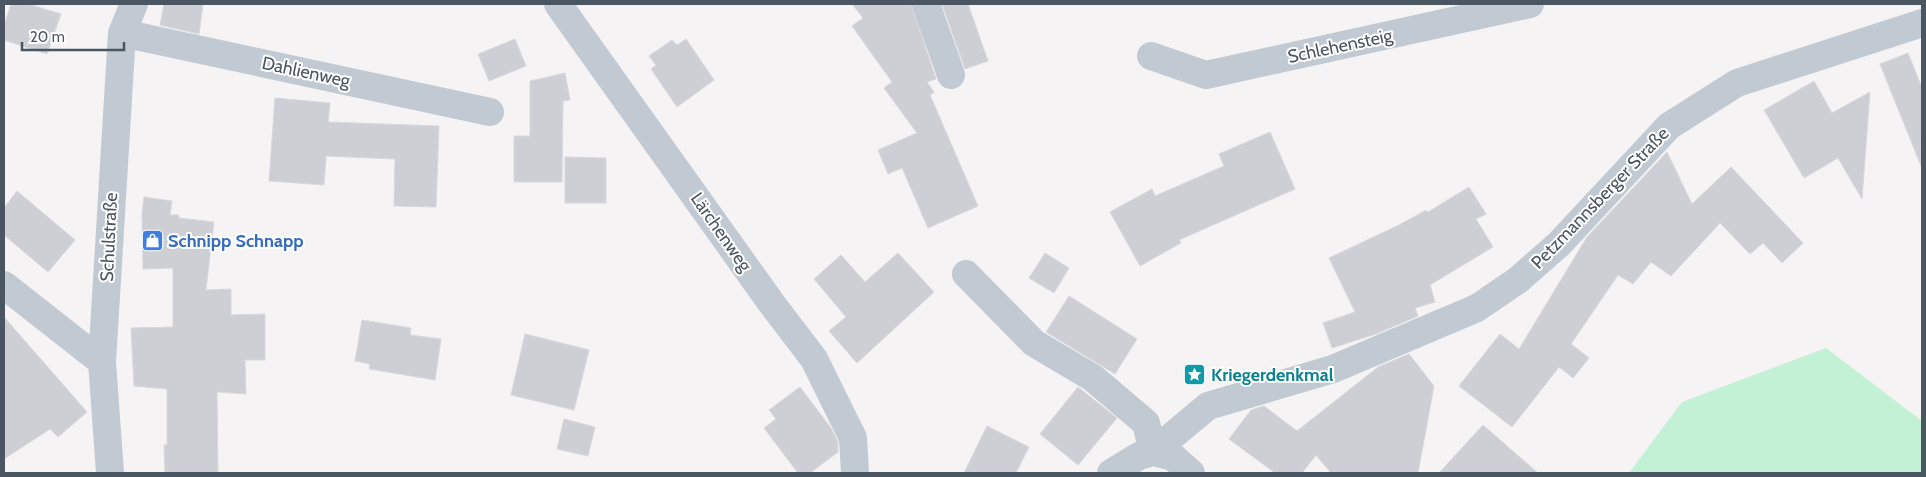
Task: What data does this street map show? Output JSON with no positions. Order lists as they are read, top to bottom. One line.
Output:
{"streets":{"street":["Schlehensteig","Dahlienweg","Petzmannsberger Straße","Lärchenweg","Schulstraße"]},"crossings":[["Dahlienweg","Schulstraße"]],"places":{"shop":["Schnipp Schnapp"],"place":["Kriegerdenkmal"]},"scale_bar":"20 m"}
